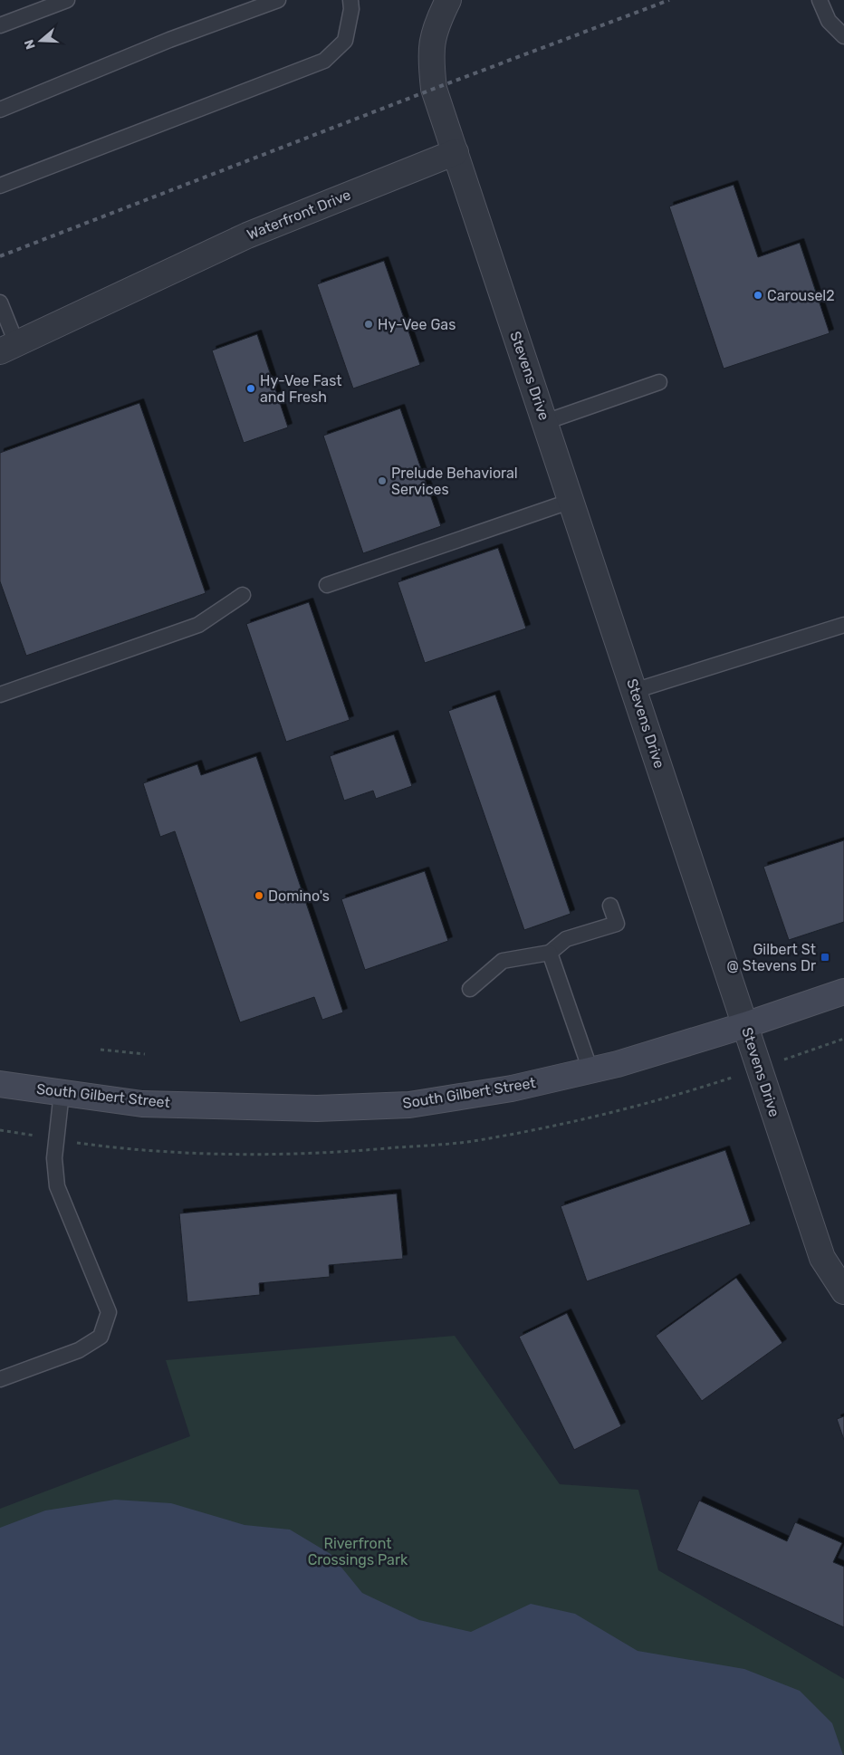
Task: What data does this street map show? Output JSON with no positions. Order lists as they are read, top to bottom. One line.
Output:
{"streets":{"main road":["South Gilbert Street"],"street":["Waterfront Drive","Stevens Drive"]},"crossings":[["Waterfront Drive","Stevens Drive"],["Stevens Drive","South Gilbert Street"]],"parks":["Riverfront Crossings Park"],"places":{"other":["Carousel2","Hy-Vee Gas","Hy-Vee Fast and Fresh","Prelude Behavioral Services","Domino's"],"transit":["Gilbert St @ Stevens Dr"]},"north":"left"}
